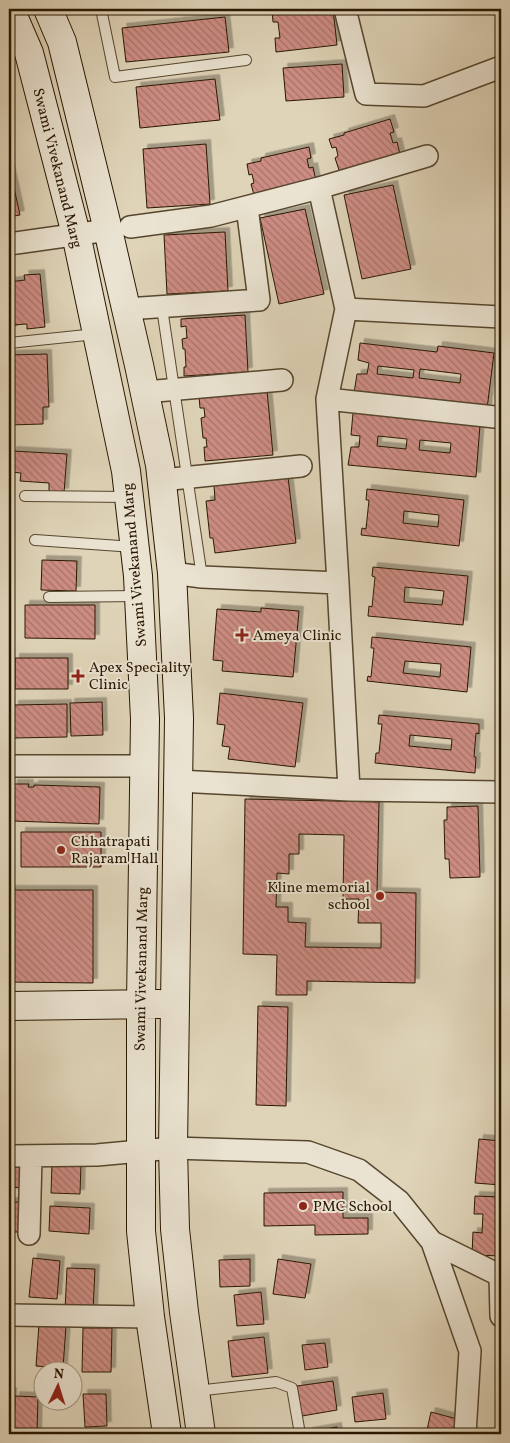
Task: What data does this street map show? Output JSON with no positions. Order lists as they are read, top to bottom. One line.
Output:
{"streets":{"main road":["Swami Vivekanand Marg"]},"places":{"health":["Ameya Clinic","Apex Speciality Clinic"],"other":["Chhatrapati Rajaram Hall","Kline memorial school","PMC School"]},"north":"top"}
